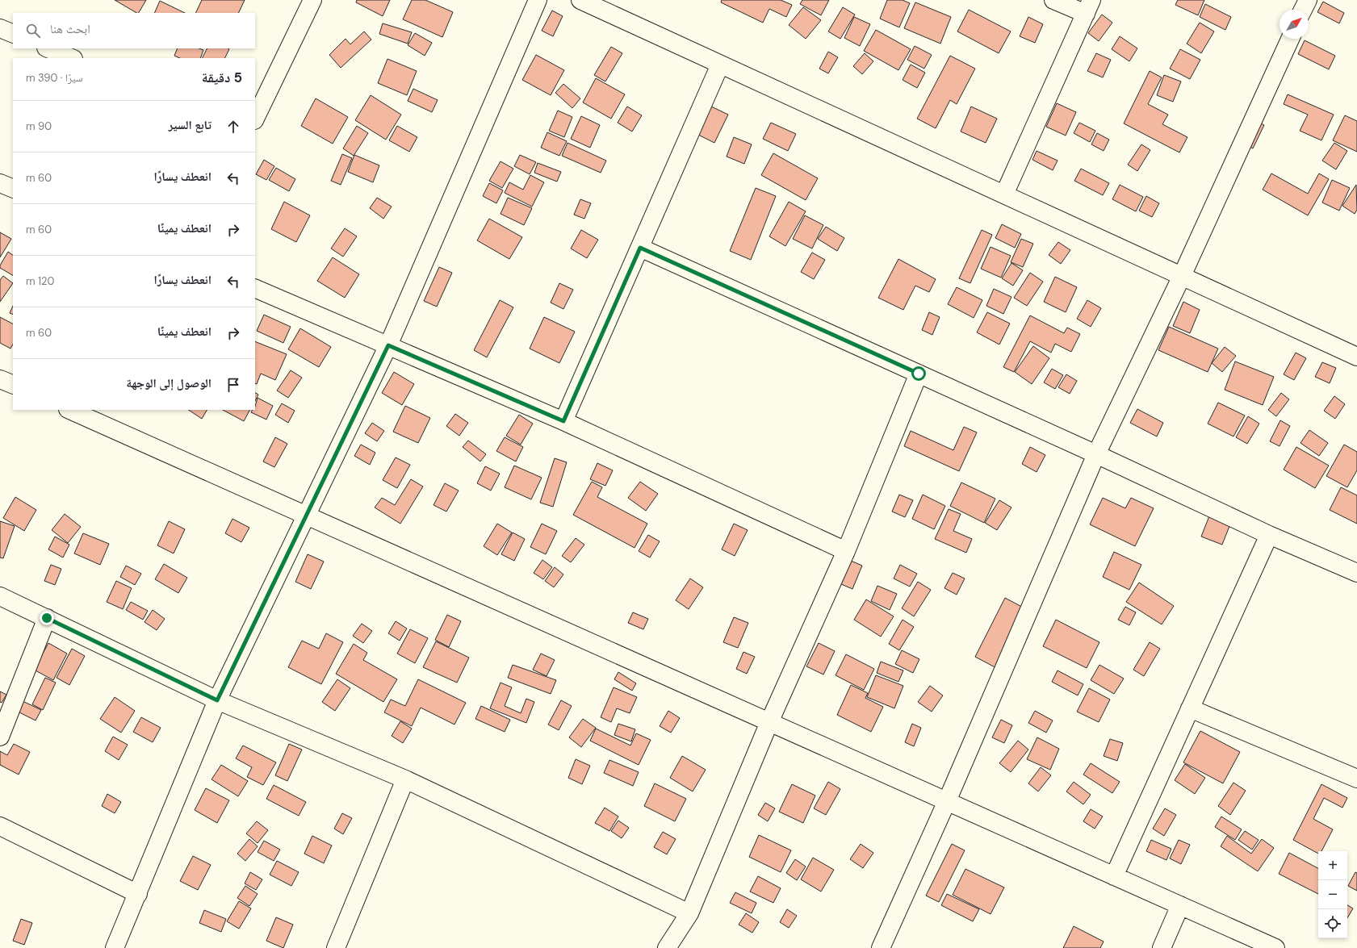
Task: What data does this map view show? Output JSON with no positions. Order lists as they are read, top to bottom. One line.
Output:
{"north":"top right","page":{"search":"ابحث هنا","heading":["5 دقيقة","سيرًا · 390 m"],"list":[["تابع السير","90 m"],["انعطف يسارًا","60 m"],["انعطف يمينًا","60 m"],["انعطف يسارًا","120 m"],["انعطف يمينًا","60 m"],"الوصول إلى الوجهة"],"map_buttons":["+","−"]}}
